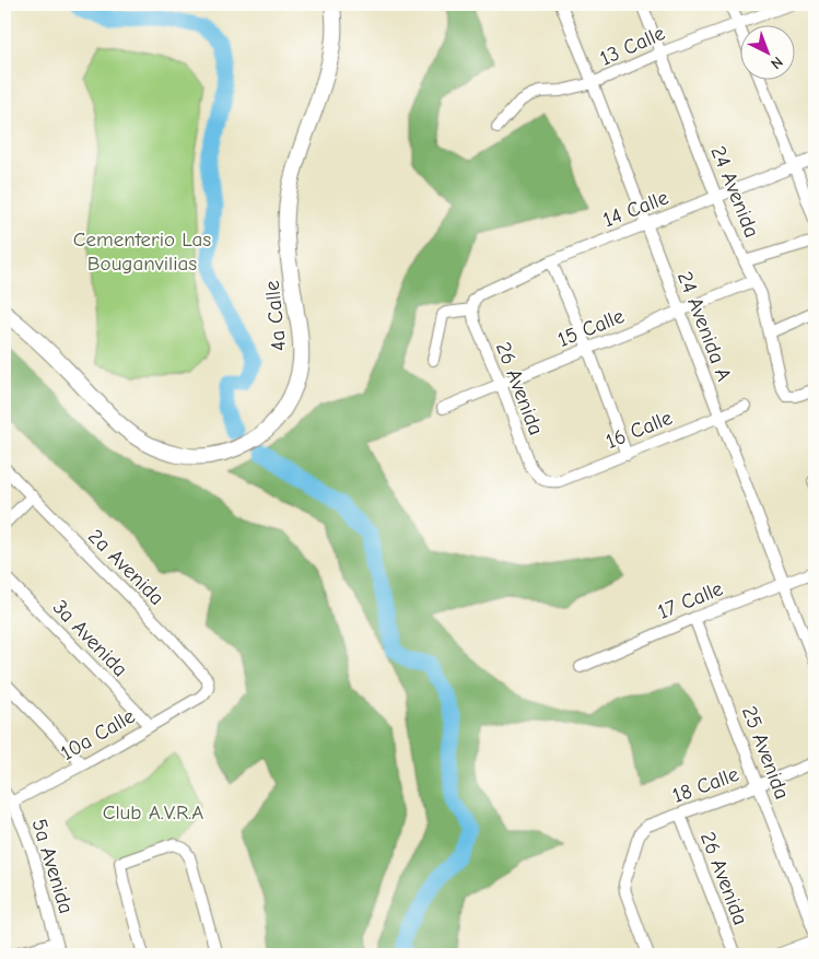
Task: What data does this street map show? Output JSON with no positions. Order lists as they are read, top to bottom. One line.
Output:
{"streets":{"main road":["4a Calle"],"street":["13 Calle","24 Avenida","14 Calle","24 Avenida A","15 Calle","26 Avenida","16 Calle","2a Avenida","17 Calle","3a Avenida","10a Calle","25 Avenida","18 Calle","5a Avenida"]},"crossings":[["13 Calle","24 Avenida"],["13 Calle","24 Avenida A"],["24 Avenida","14 Calle"],["24 Avenida","15 Calle"],["14 Calle","24 Avenida A"],["14 Calle","26 Avenida"],["24 Avenida A","15 Calle"],["24 Avenida A","16 Calle"],["24 Avenida A","17 Calle"],["15 Calle","26 Avenida"],["26 Avenida","16 Calle"],["26 Avenida","18 Calle"],["2a Avenida","10a Calle"],["17 Calle","25 Avenida"],["3a Avenida","10a Calle"],["10a Calle","5a Avenida"],["25 Avenida","18 Calle"]],"parks":["Cementerio Las Bouganvilias","Club A.V.R.A"],"north":"bottom right"}
